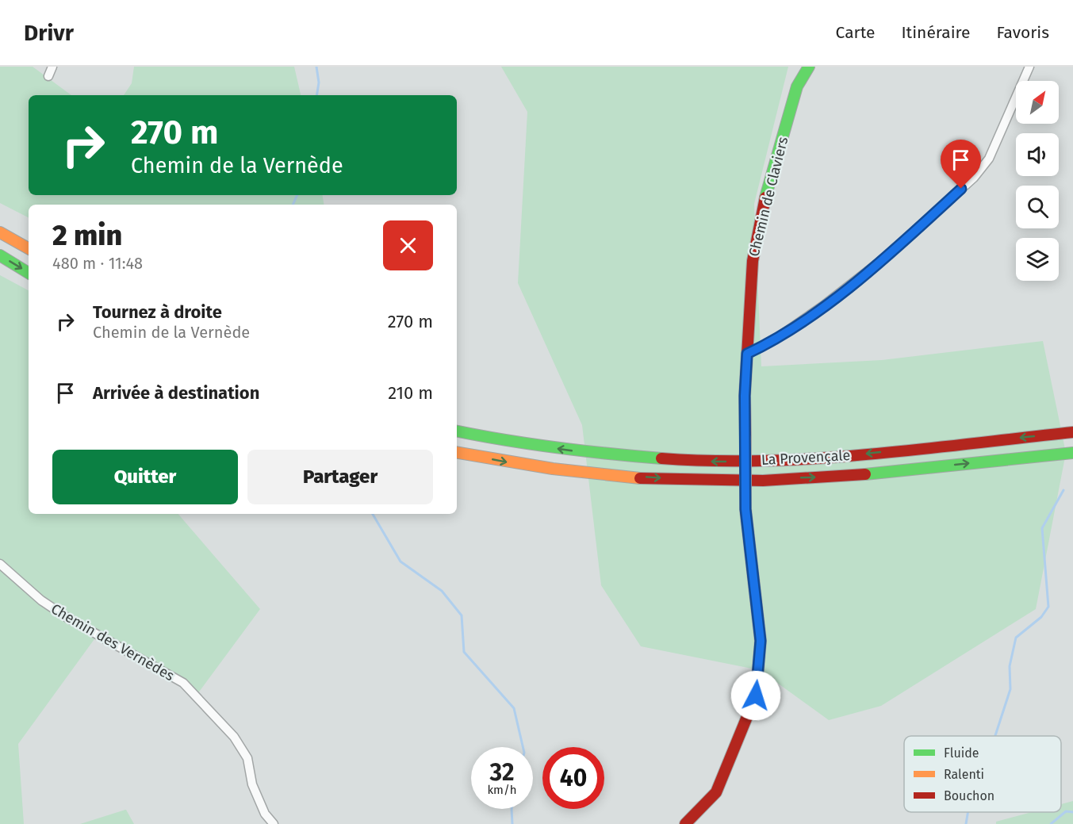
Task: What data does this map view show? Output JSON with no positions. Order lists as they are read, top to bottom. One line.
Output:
{"streets":{"main road":["Chemin de Claviers","La Provençale"],"street":["Chemin des Vernèdes"]},"legend":["Fluide","Ralenti","Bouchon"],"north":"top right","page":{"header":"Drivr","nav":["Carte","Itinéraire","Favoris"],"turn":["270 m","Chemin de la Vernède"],"heading":["2 min","480 m · 11:48"],"list":[{"name":"Tournez à droite","note":"Chemin de la Vernède","value":"270 m"},{"name":"Arrivée à destination","value":"210 m"}],"buttons":["Quitter","Partager"],"speed":"32 km/h","limit":"40"}}
